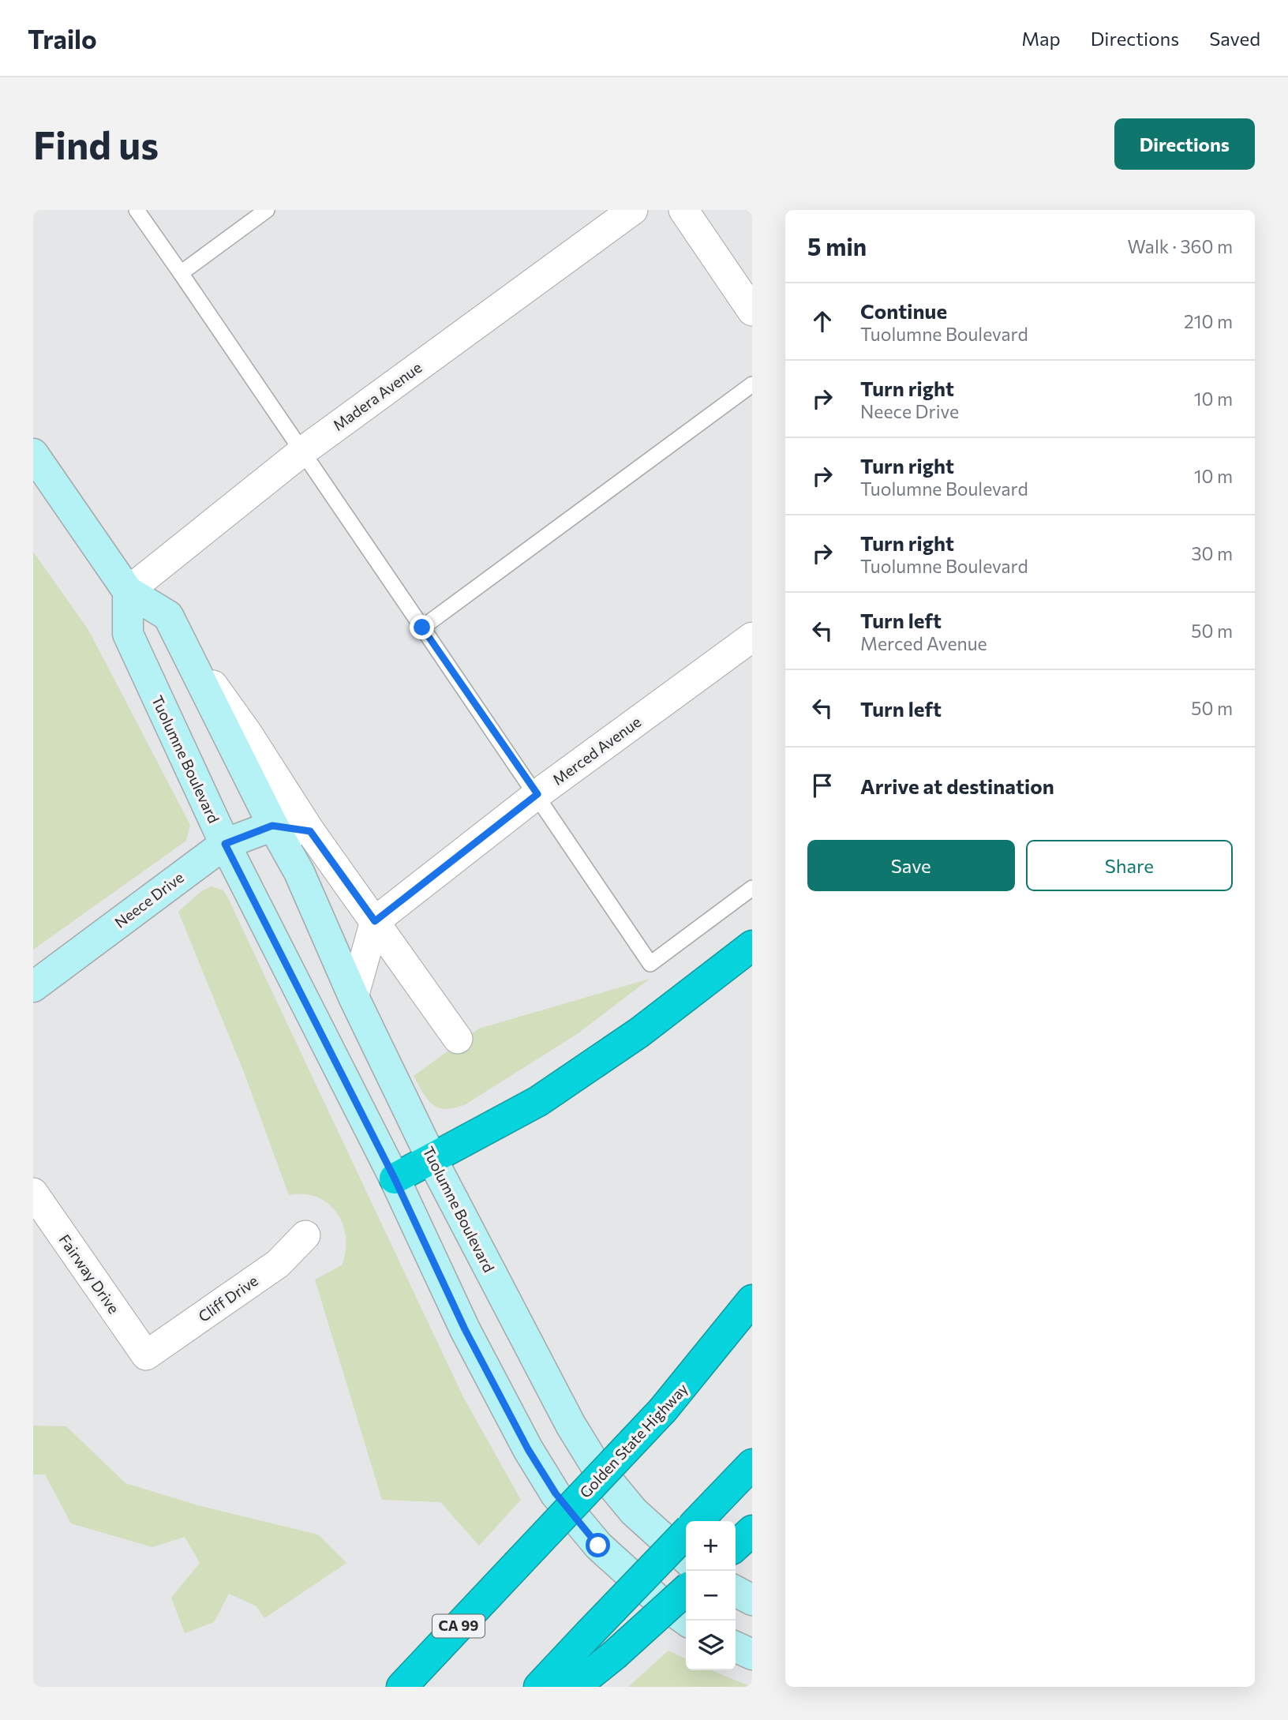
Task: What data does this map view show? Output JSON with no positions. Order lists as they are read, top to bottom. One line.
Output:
{"streets":{"highway":["Golden State Highway","CA 99"],"main road":["Tuolumne Boulevard","Neece Drive"],"street":["Madera Avenue","Merced Avenue","Fairway Drive","Cliff Drive"]},"crossings":[["Madera Avenue","Tuolumne Boulevard"],["Merced Avenue","Tuolumne Boulevard"],["Tuolumne Boulevard","Neece Drive"],["Fairway Drive","Cliff Drive"]],"page":{"header":"Trailo","nav":["Map","Directions","Saved"],"buttons":["Directions",["Save","Share"]],"title":"Find us","heading":["5 min","Walk · 360 m"],"list":[["Continue","Tuolumne Boulevard","210 m"],["Turn right","Neece Drive","10 m"],["Turn right","Tuolumne Boulevard","10 m"],["Turn right","Tuolumne Boulevard","30 m"],["Turn left","Merced Avenue","50 m"],["Turn left","50 m"],"Arrive at destination"],"map_buttons":["+","−"]}}
